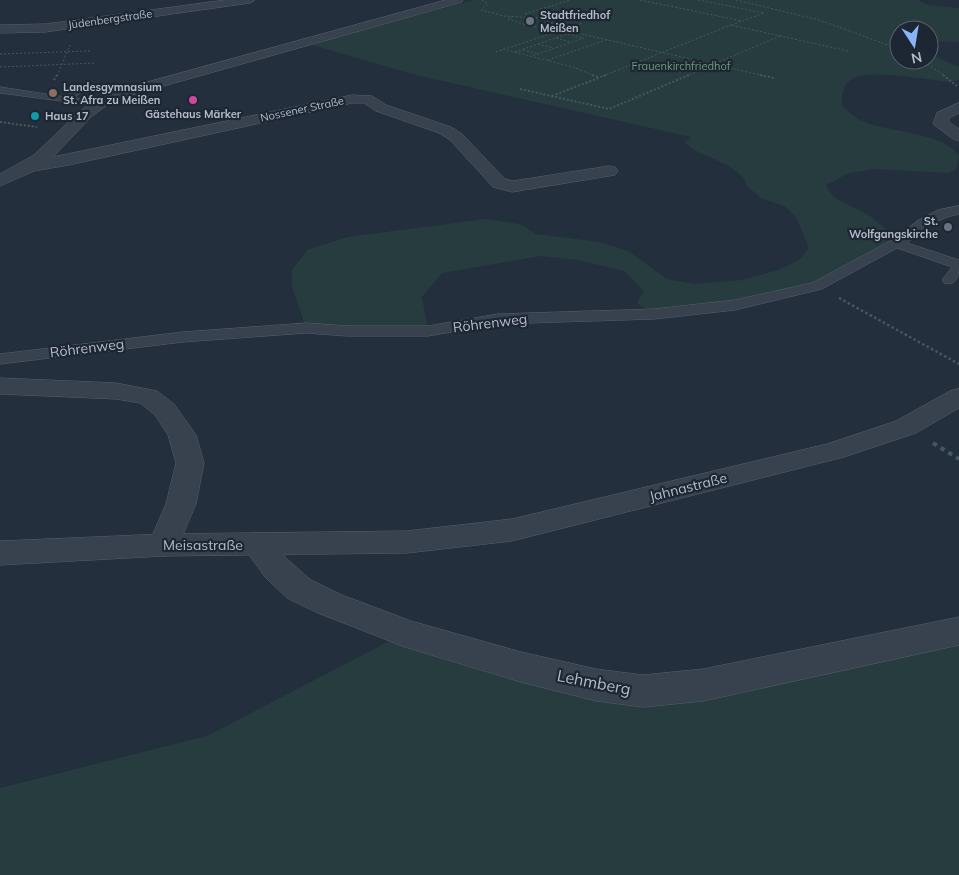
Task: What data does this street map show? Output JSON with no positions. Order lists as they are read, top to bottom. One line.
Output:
{"streets":{"street":["Jüdenbergstraße","Nossener Straße","Jahnastraße","Meisastraße","Lehmberg"],"lane":["Röhrenweg"]},"crossings":[["Jahnastraße","Meisastraße"],["Meisastraße","Lehmberg"]],"parks":["Frauenkirchfriedhof"],"places":["Stadtfriedhof Meißen","Landesgymnasium St. Afra zu Meißen","Gästehaus Märker","Haus 17","St. Wolfgangskirche"],"north":"bottom"}
